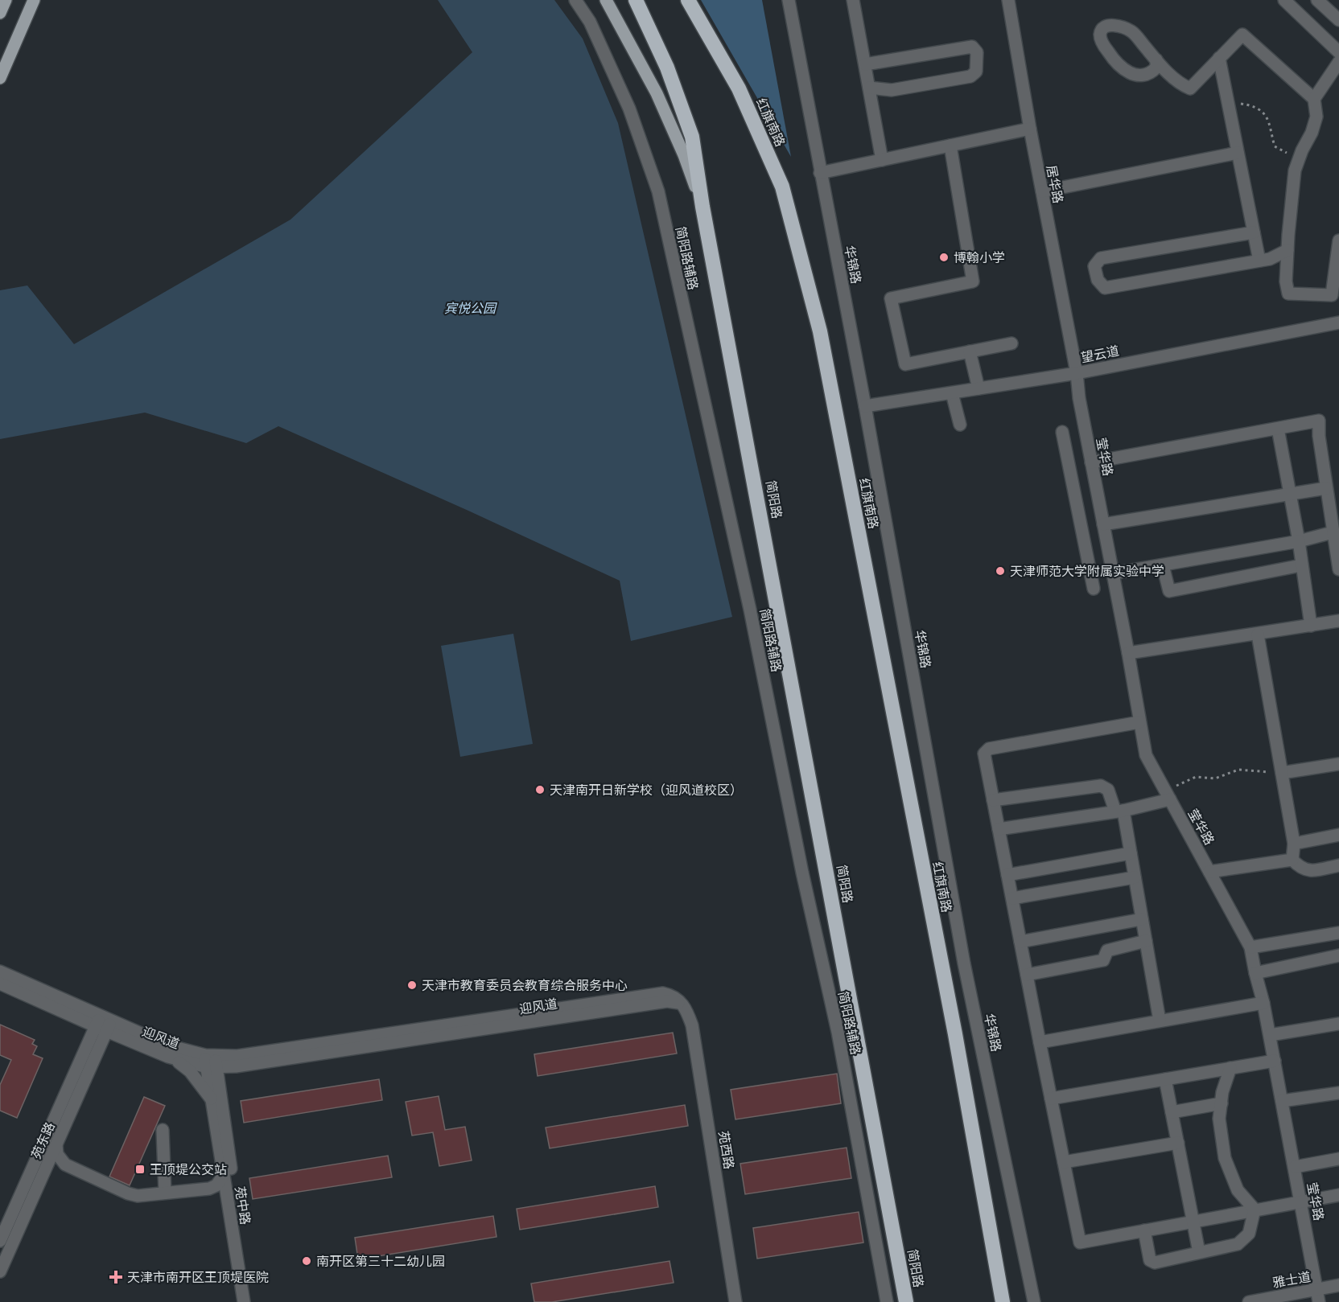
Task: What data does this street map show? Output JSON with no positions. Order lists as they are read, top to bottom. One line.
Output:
{"streets":{"highway":["红旗南路","简阳路"],"street":["居华路","简阳路辅路","华锦路","望云道","莹华路","迎风道","苑东路","苑西路","苑中路","雅士道"]},"crossings":[["居华路","望云道"],["居华路","莹华路"],["华锦路","望云道"],["望云道","莹华路"],["莹华路","雅士道"],["迎风道","苑东路"],["迎风道","苑西路"],["迎风道","苑中路"]],"parks":["宾悦公园"],"places":{"other":["博翰小学","天津师范大学附属实验中学","天津南开日新学校（迎风道校区）","天津市教育委员会教育综合服务中心","南开区第三十二幼儿园"],"transit":["王顶堤公交站"],"health":["天津市南开区王顶堤医院"]}}
